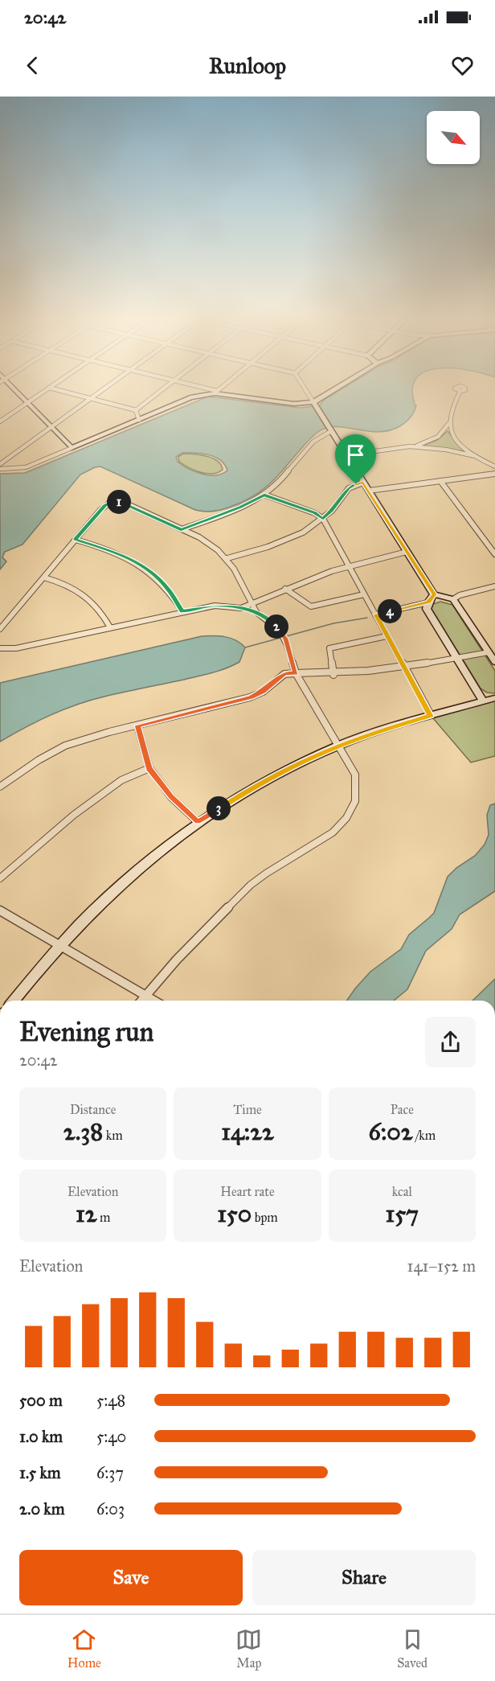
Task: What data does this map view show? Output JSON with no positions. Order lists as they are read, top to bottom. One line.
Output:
{"north":"bottom right","page":{"status":"20:42","header":"Runloop","pins":["1","4","2","3"],"heading":["Evening run","20:42"],"stats":[["Distance","2.38 km"],["Time","14:22"],["Pace","6:02 /km"],["Elevation","12 m"],["Heart rate","150 bpm"],["kcal","157"]],"chart":["Elevation","141–152 m"],"list":[{"name":"500 m","note":"5:48"},{"name":"1.0 km","note":"5:40"},{"name":"1.5 km","note":"6:37"},{"name":"2.0 km","note":"6:03"}],"buttons":["Save","Share"],"tabs":["Home","Map","Saved"]}}
